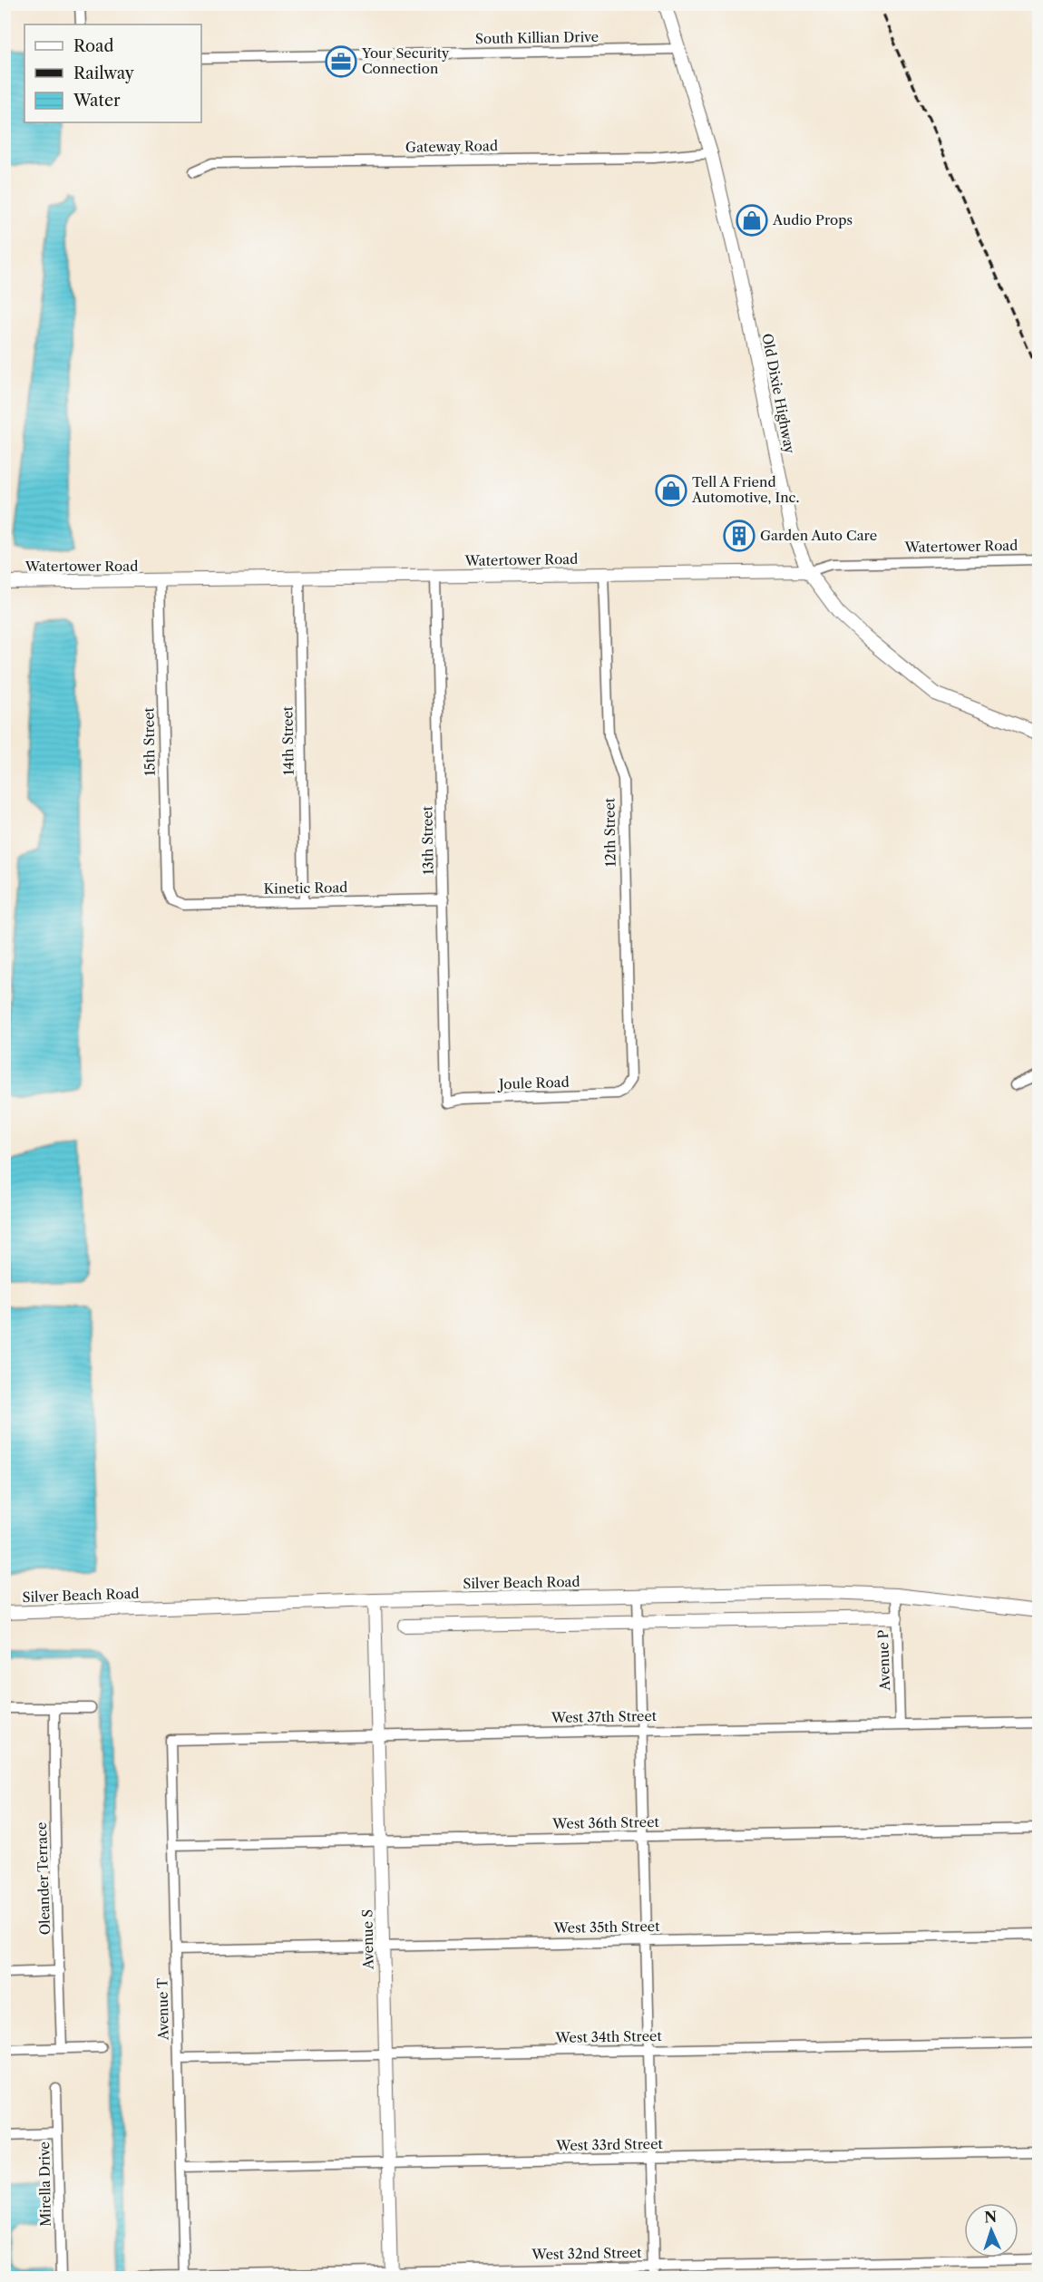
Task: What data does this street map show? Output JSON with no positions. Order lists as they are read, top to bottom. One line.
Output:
{"streets":{"street":["South Killian Drive","Gateway Road","Old Dixie Highway","Watertower Road","14th Street","15th Street","12th Street","13th Street","Kinetic Road","Joule Road","Silver Beach Road","Avenue P","West 37th Street","West 36th Street","Oleander Terrace","West 35th Street","Avenue S","Avenue T","West 34th Street","West 33rd Street","Mirella Drive","West 32nd Street"]},"crossings":[["South Killian Drive","Old Dixie Highway"],["Gateway Road","Old Dixie Highway"],["Old Dixie Highway","Watertower Road"],["Watertower Road","14th Street"],["Watertower Road","15th Street"],["Watertower Road","12th Street"],["Watertower Road","13th Street"],["14th Street","Kinetic Road"],["15th Street","Kinetic Road"],["12th Street","Joule Road"],["13th Street","Kinetic Road"],["13th Street","Joule Road"],["Silver Beach Road","Avenue P"],["Silver Beach Road","Avenue S"],["Avenue P","West 37th Street"],["West 37th Street","Avenue S"],["West 37th Street","Avenue T"],["West 36th Street","Avenue S"],["West 36th Street","Avenue T"],["West 35th Street","Avenue S"],["West 35th Street","Avenue T"],["Avenue S","West 34th Street"],["Avenue S","West 33rd Street"],["Avenue S","West 32nd Street"],["Avenue T","West 34th Street"],["Avenue T","West 33rd Street"],["Avenue T","West 32nd Street"]],"places":{"office":["Your Security Connection"],"shop":["Audio Props","Tell A Friend Automotive, Inc."],"building":["Garden Auto Care"]},"legend":["Road","Railway","Water"],"north":"top"}
